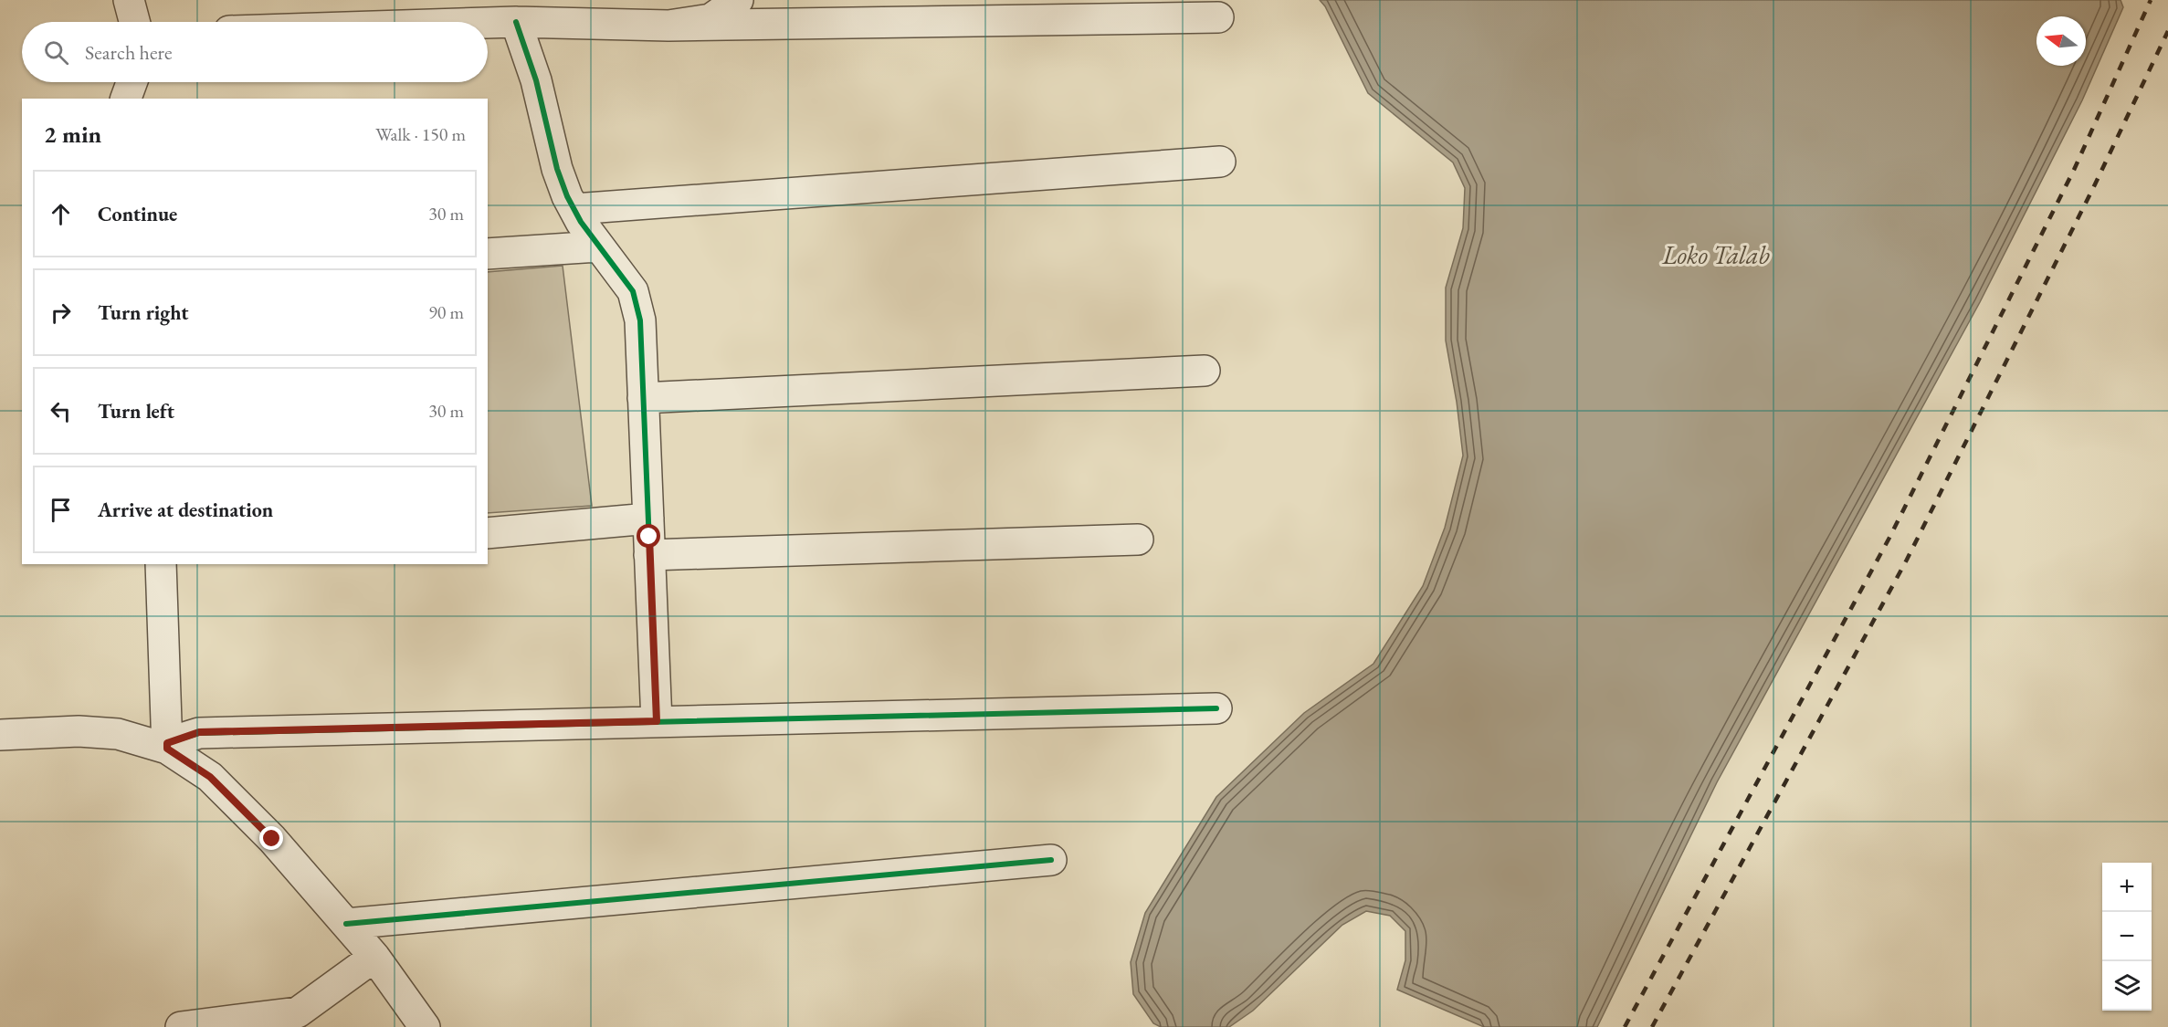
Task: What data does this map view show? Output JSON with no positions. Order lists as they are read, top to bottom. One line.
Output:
{"water":["Loko Talab"],"north":"left","page":{"search":"Search here","heading":["2 min","Walk · 150 m"],"list":[["Continue","30 m"],["Turn right","90 m"],["Turn left","30 m"],"Arrive at destination"],"map_buttons":["+","−"]}}
